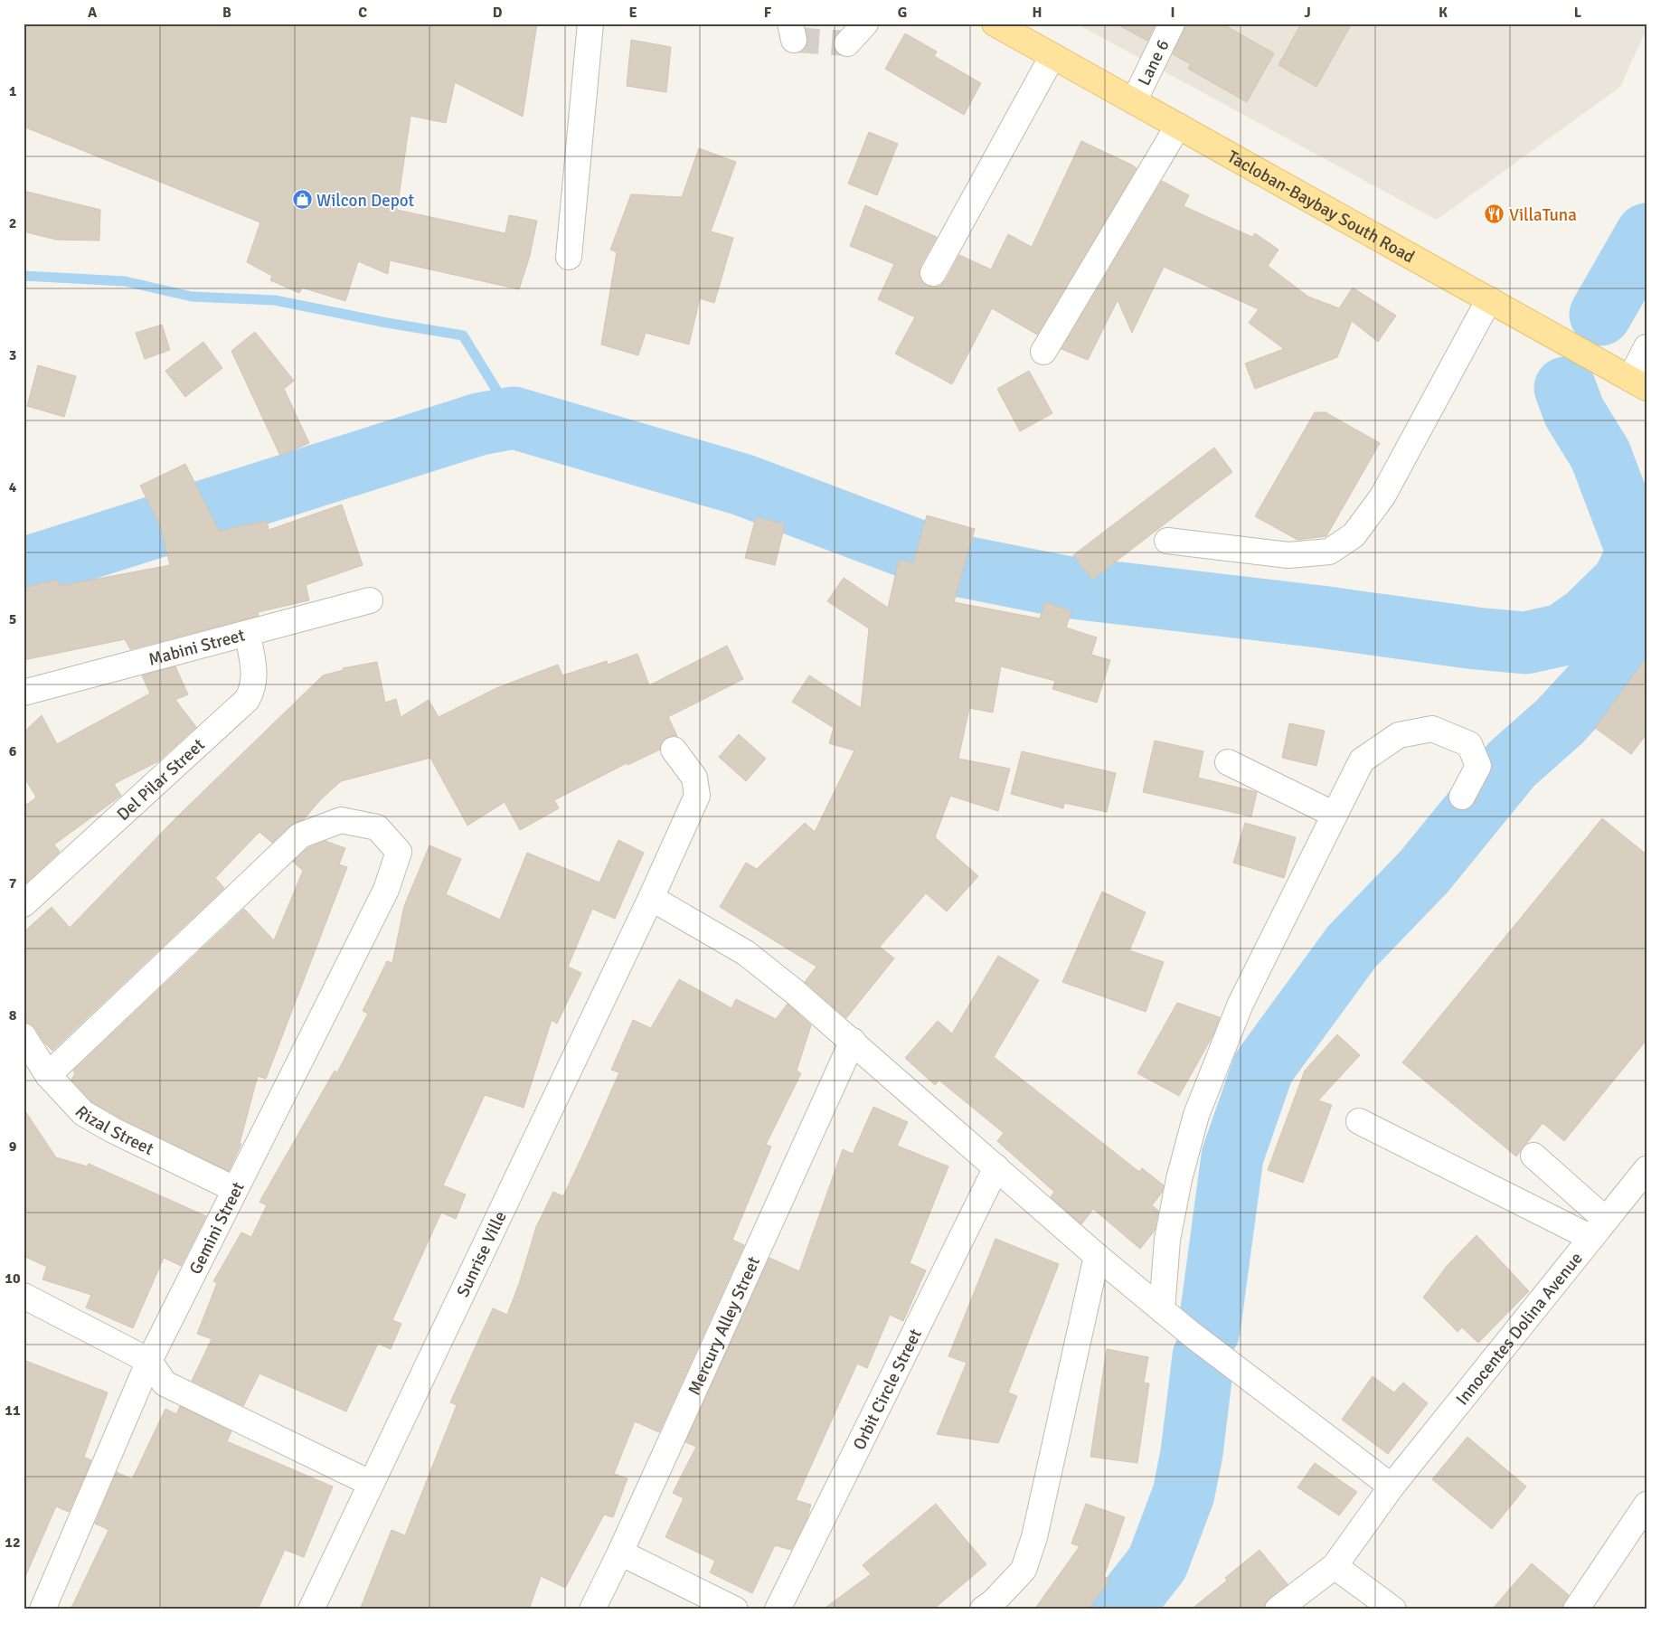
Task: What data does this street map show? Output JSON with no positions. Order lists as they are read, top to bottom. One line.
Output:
{"streets":{"main road":["Tacloban-Baybay South Road"],"street":["Lane 6","Mabini Street","Del Pilar Street","Rizal Street","Gemini Street","Sunrise Ville","Mercury Alley Street","Innocentes Dolina Avenue","Orbit Circle Street"]},"crossings":[["Lane 6","Tacloban-Baybay South Road"],["Mabini Street","Del Pilar Street"],["Rizal Street","Gemini Street"]],"places":{"shop":["Wilcon Depot"],"restaurant":["VillaTuna"]},"grid":{"columns":["A","B","C","D","E","F","G","H","I","J","K","L"],"rows":["1","2","3","4","5","6","7","8","9","10","11","12"]}}
